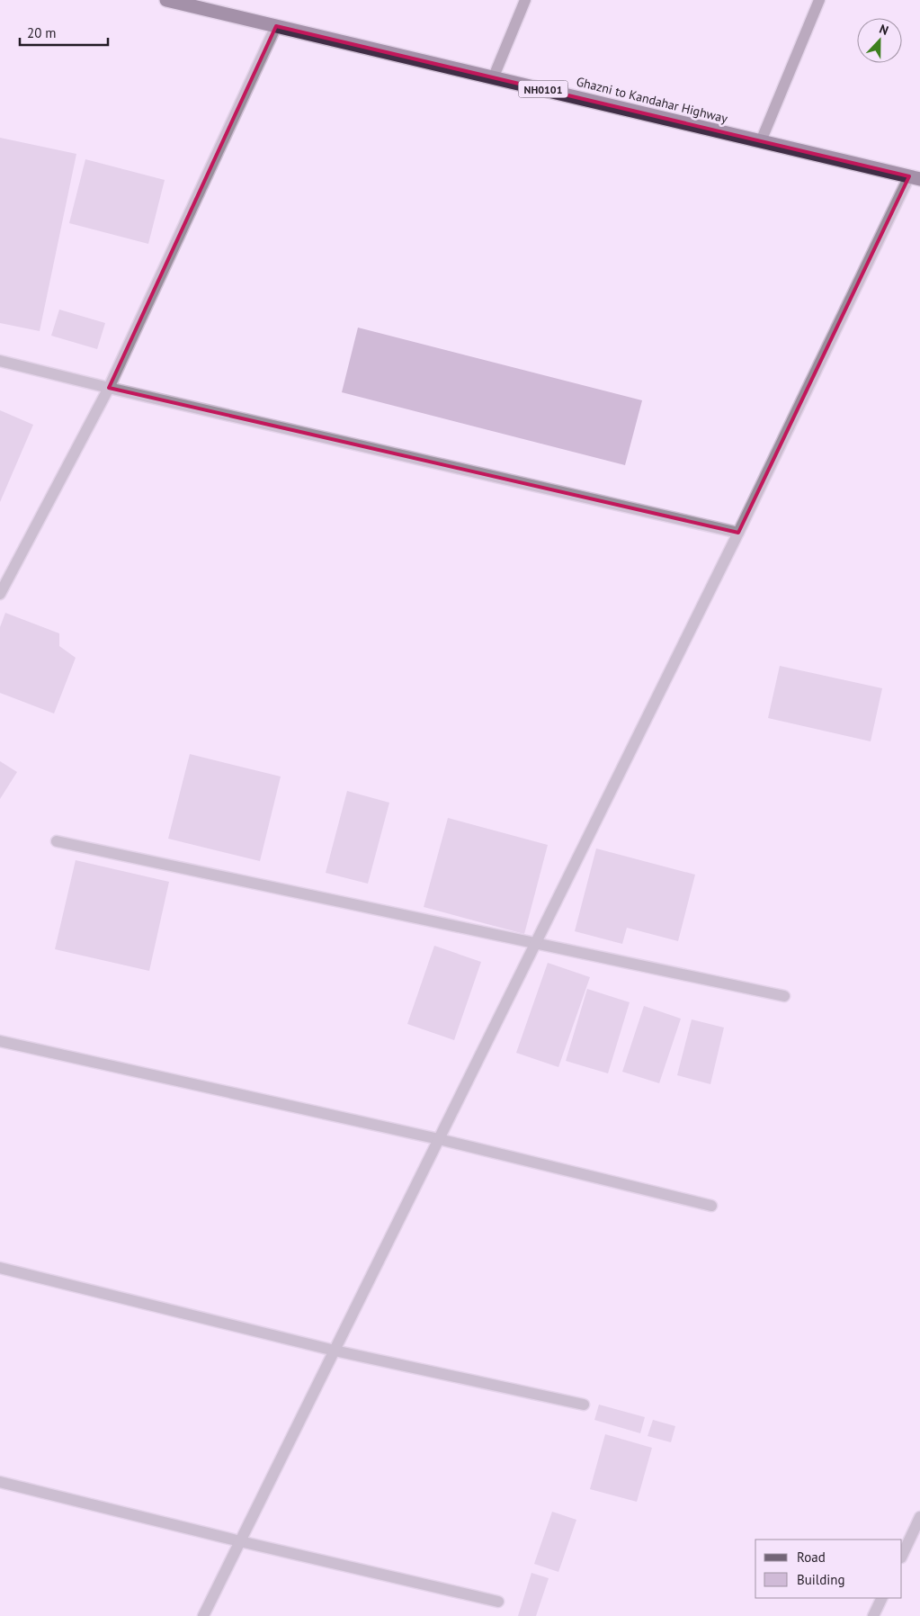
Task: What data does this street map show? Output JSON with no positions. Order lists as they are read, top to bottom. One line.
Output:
{"streets":{"highway":["NH0101","Ghazni to Kandahar Highway"]},"legend":["Road","Building"],"scale_bar":"20 m","north":"top"}
